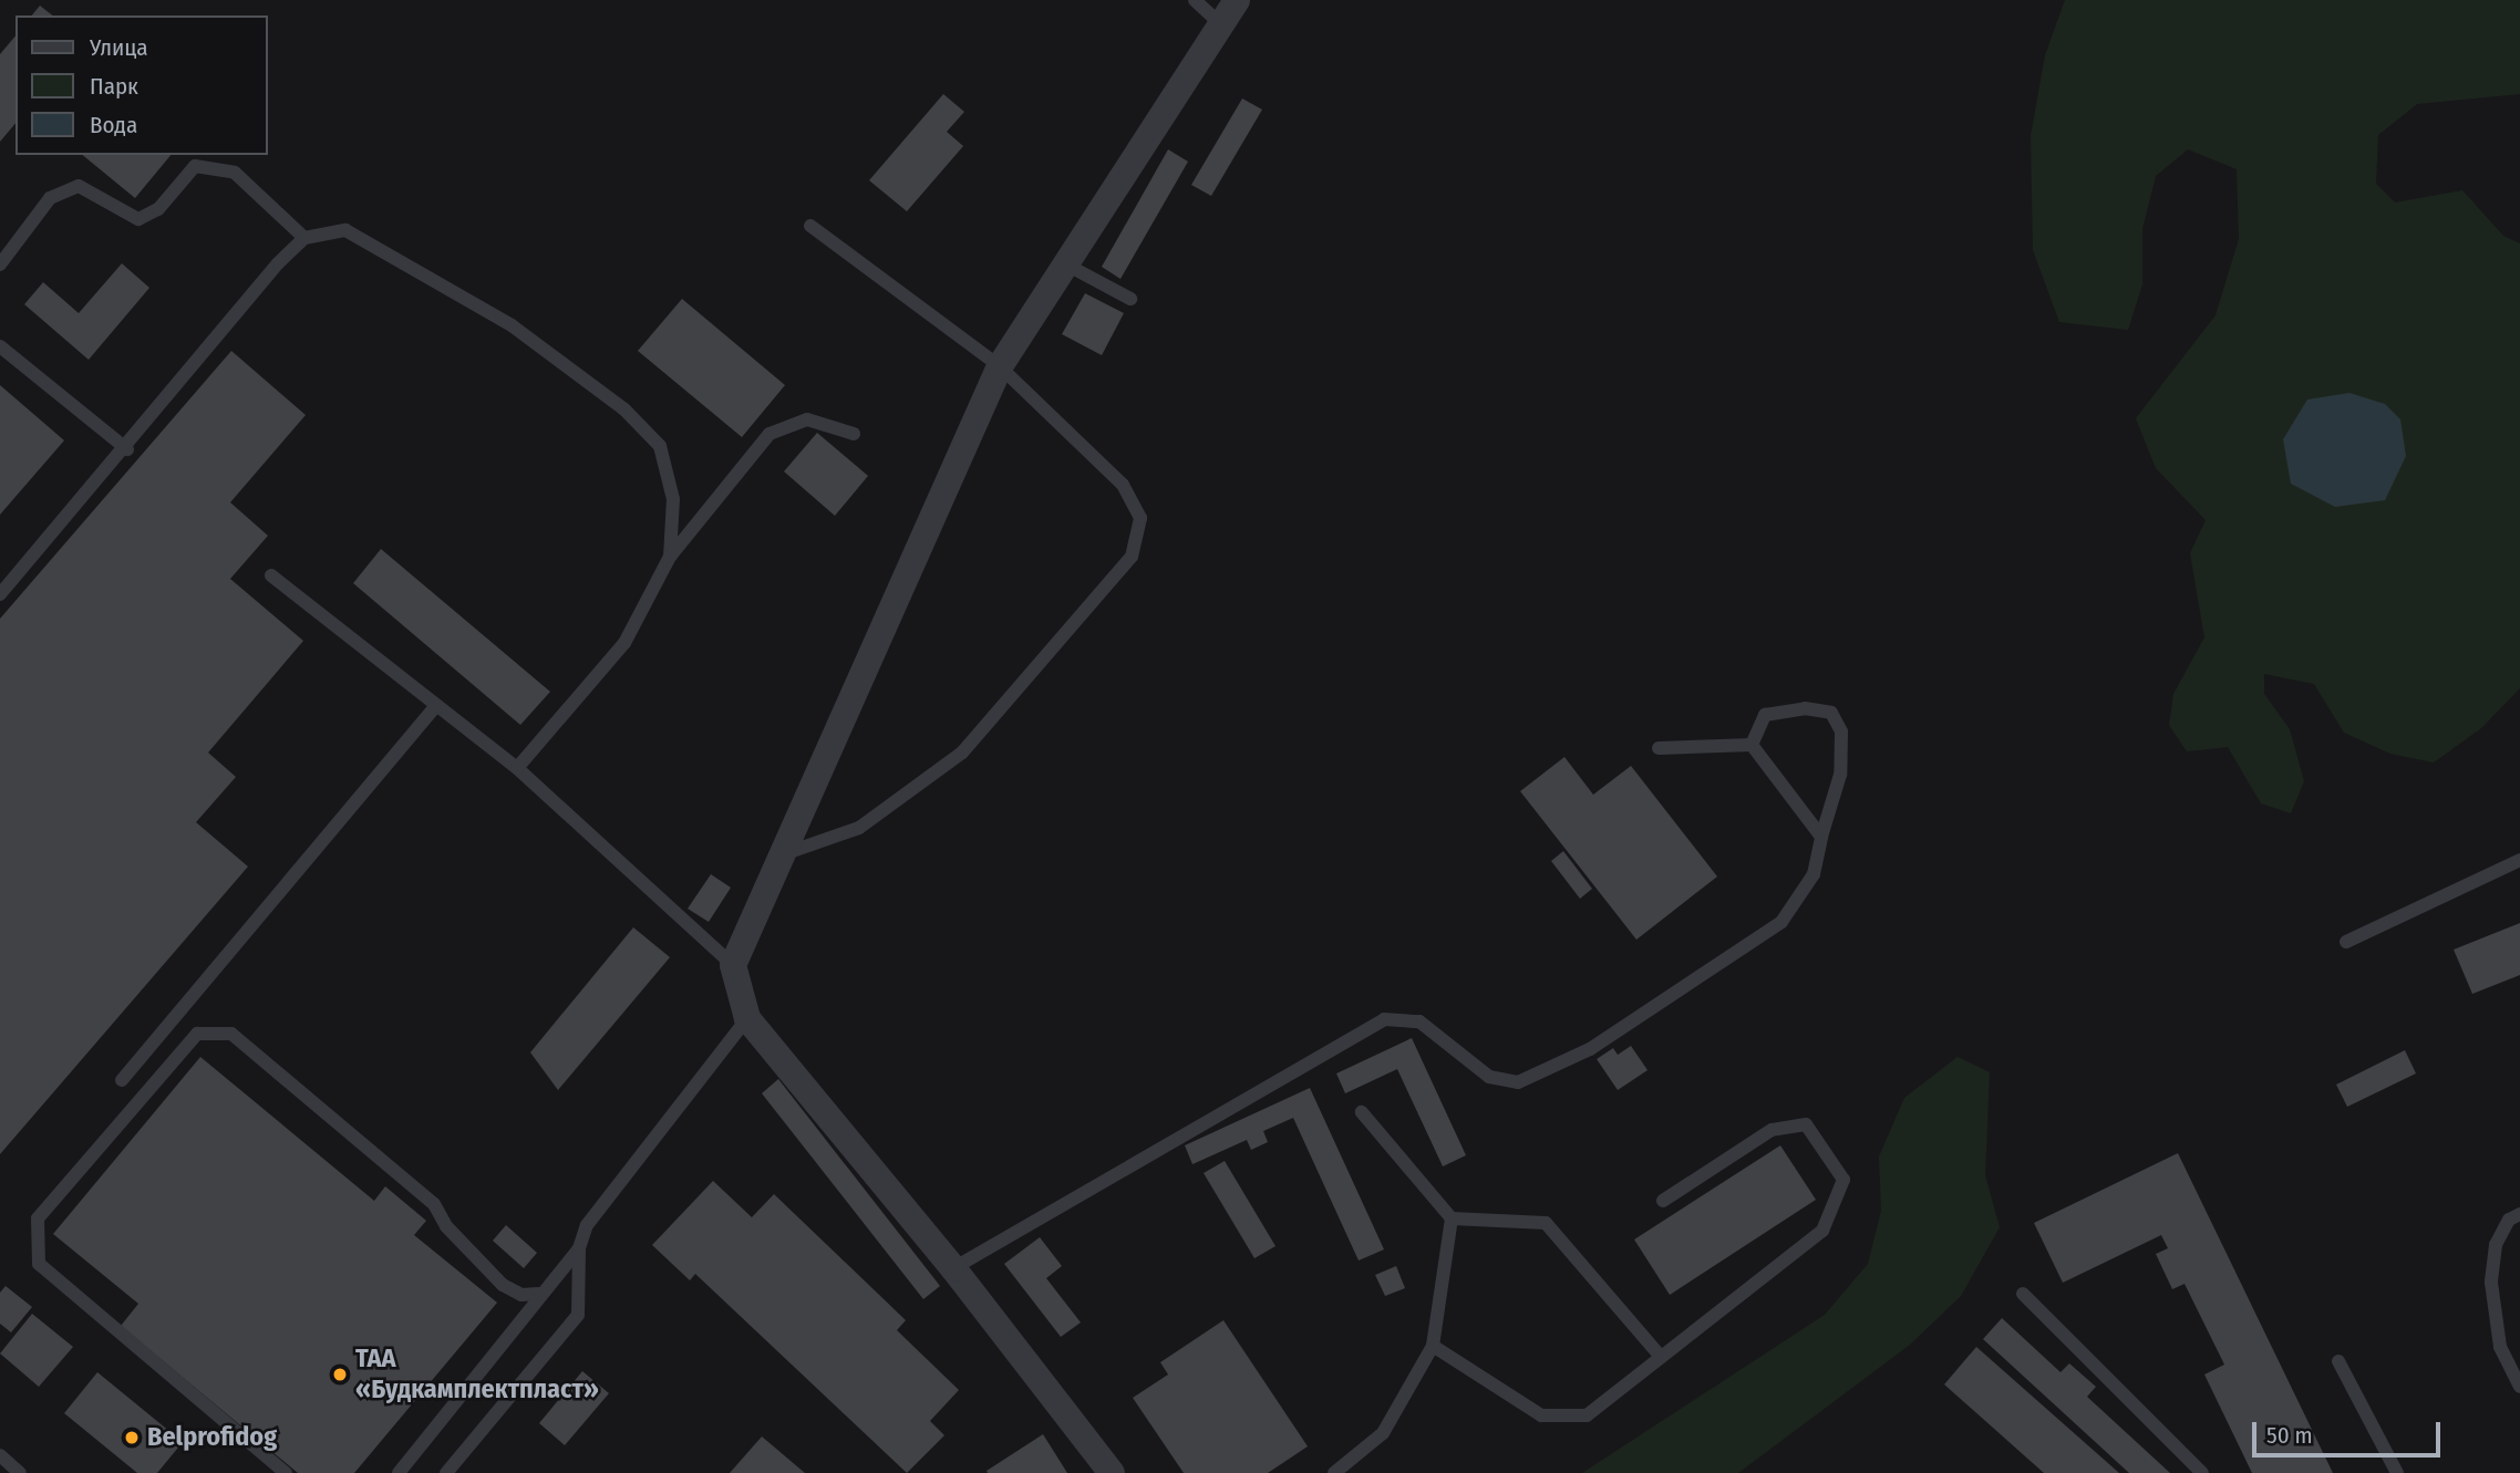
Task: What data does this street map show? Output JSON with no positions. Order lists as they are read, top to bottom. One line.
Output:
{"places":["ТАА «Будкамплектпласт»","Belprofidog"],"legend":["Улица","Парк","Вода"],"scale_bar":"50 m"}
